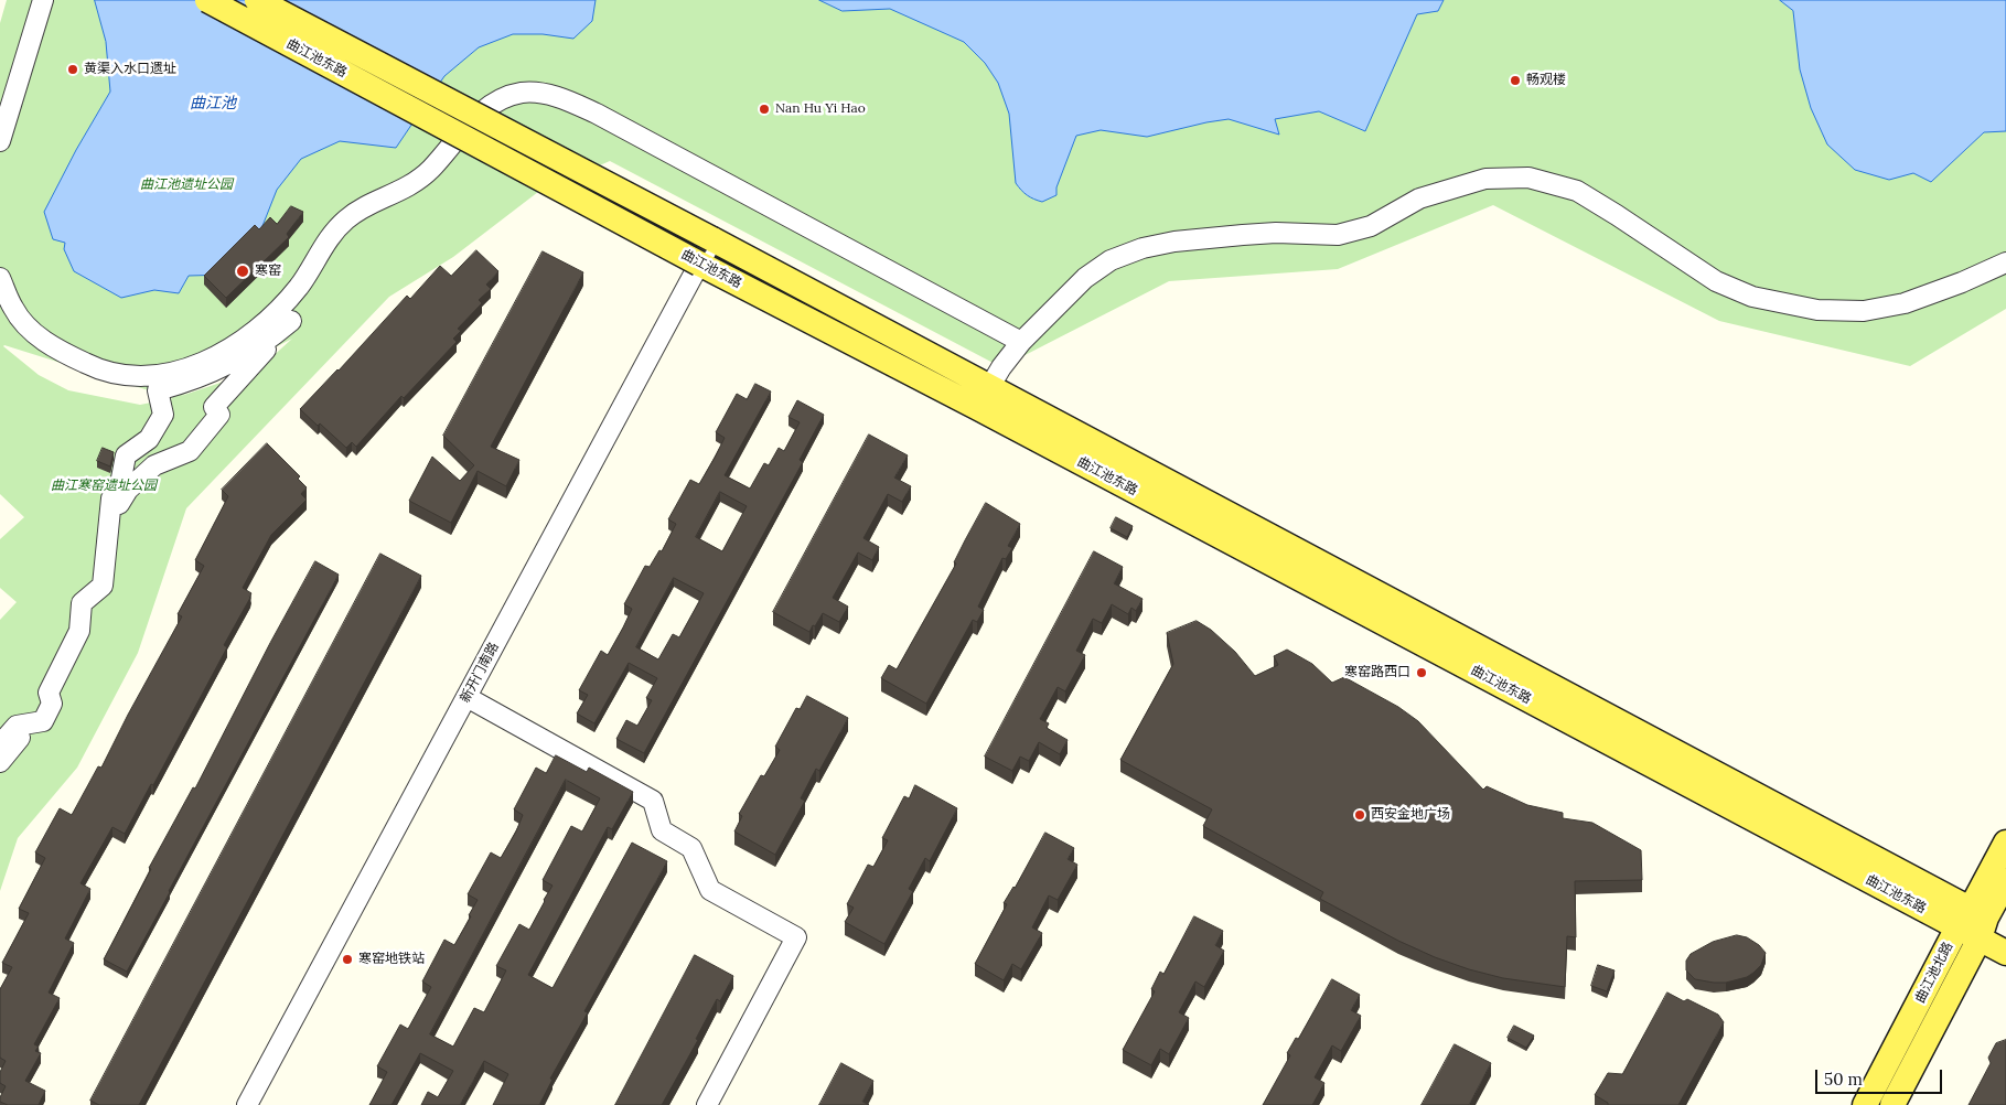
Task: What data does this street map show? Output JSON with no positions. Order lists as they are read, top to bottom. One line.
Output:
{"streets":{"main road":["曲江池东路","曲江池北路"],"street":["新开门南路"]},"crossings":[["曲江池东路","新开门南路"],["曲江池东路","曲江池北路"]],"water":["曲江池"],"parks":["曲江池遗址公园","曲江寒窑遗址公园"],"places":["黄渠入水口遗址","畅观楼","Nan Hu Yi Hao","寒窑","寒窑路西口","西安金地广场","寒窑地铁站"],"scale_bar":"50 m"}
